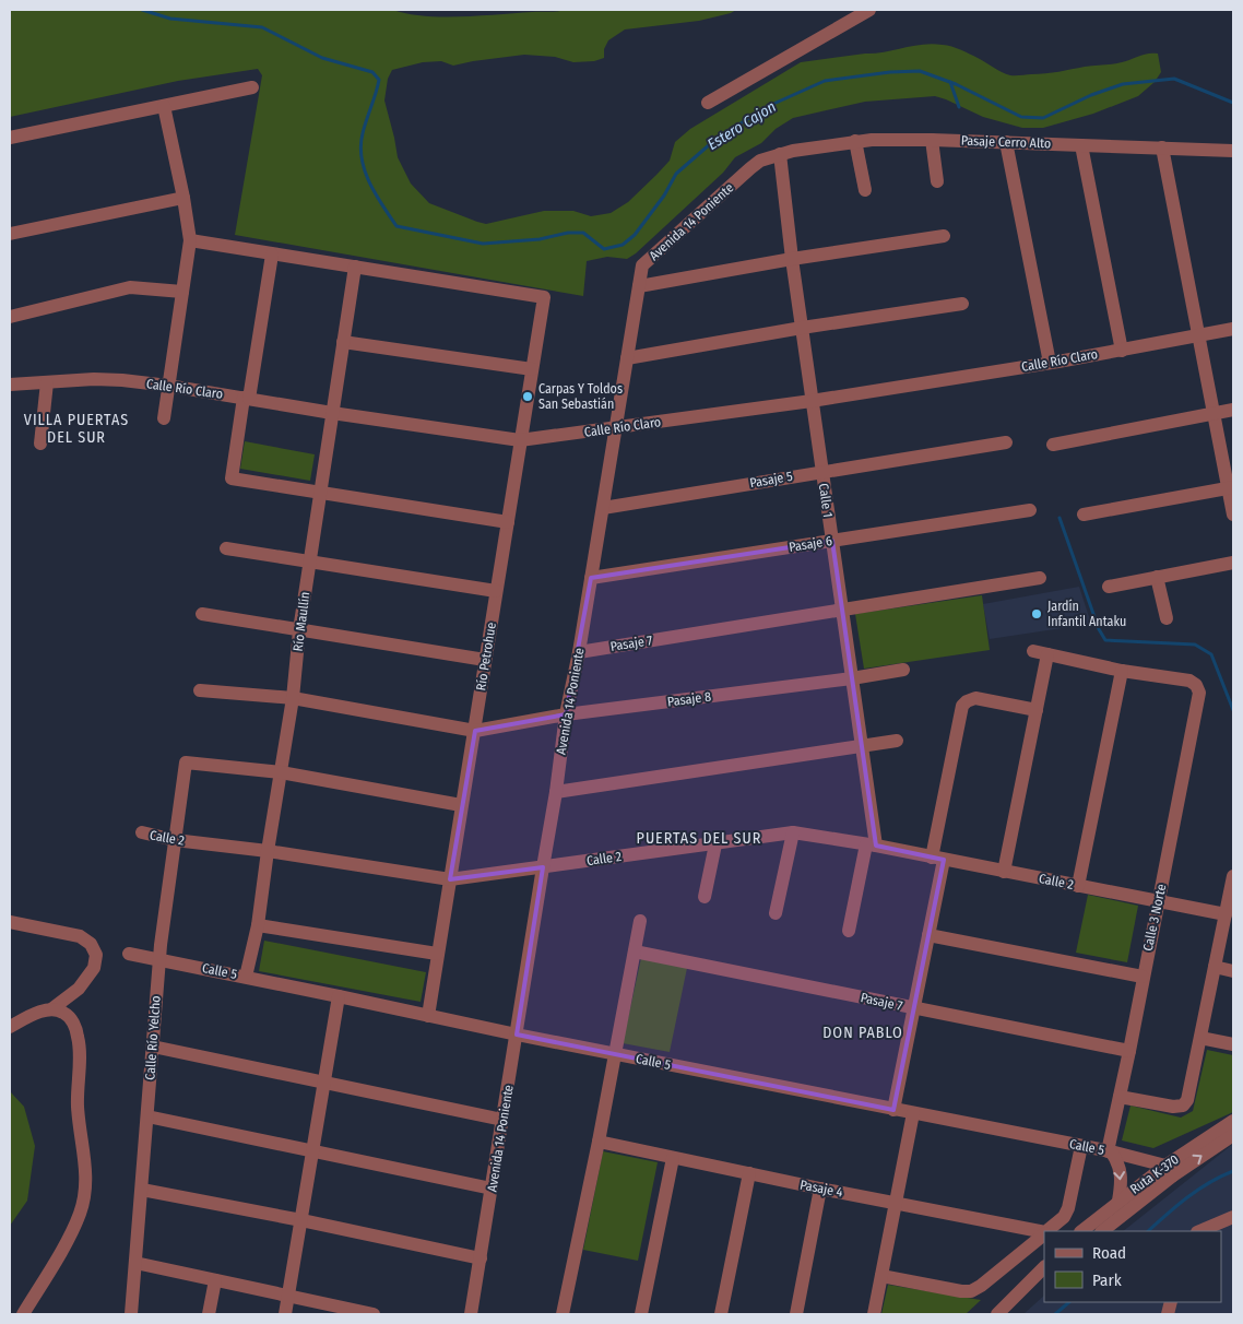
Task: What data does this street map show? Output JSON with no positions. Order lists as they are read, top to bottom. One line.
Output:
{"streets":{"street":["Pasaje Cerro Alto","Avenida 14 Poniente","Calle Río Claro","Pasaje 5","Calle 1","Pasaje 6","Río Maullín","Pasaje 7","Río Petrohue","Pasaje 8","Calle 2","Calle 3 Norte","Calle 5","Calle Río Yelcho","Ruta K-370","Pasaje 4"]},"crossings":[["Pasaje Cerro Alto","Avenida 14 Poniente"],["Pasaje Cerro Alto","Calle 1"],["Avenida 14 Poniente","Calle Río Claro"],["Avenida 14 Poniente","Pasaje 5"],["Avenida 14 Poniente","Calle 1"],["Avenida 14 Poniente","Pasaje 6"],["Avenida 14 Poniente","Pasaje 7"],["Avenida 14 Poniente","Pasaje 8"],["Avenida 14 Poniente","Calle 2"],["Avenida 14 Poniente","Calle 5"],["Calle Río Claro","Calle 1"],["Calle Río Claro","Río Maullín"],["Calle Río Claro","Río Petrohue"],["Pasaje 5","Calle 1"],["Calle 1","Pasaje 6"],["Calle 1","Pasaje 7"],["Calle 1","Pasaje 8"],["Calle 1","Calle 2"],["Río Maullín","Río Petrohue"],["Río Maullín","Calle 2"],["Río Maullín","Calle 5"],["Río Maullín","Calle Río Yelcho"],["Pasaje 7","Calle 3 Norte"],["Río Petrohue","Pasaje 8"],["Río Petrohue","Calle 2"],["Río Petrohue","Calle 5"],["Calle 2","Calle 3 Norte"],["Calle 2","Calle Río Yelcho"],["Calle 3 Norte","Calle 5"],["Calle 5","Calle Río Yelcho"],["Calle 5","Ruta K-370"]],"districts":["VILLA PUERTAS DEL SUR","PUERTAS DEL SUR","DON PABLO"],"water":["Estero Cajon"],"places":["Carpas Y Toldos San Sebastián","Jardín Infantil Antaku"],"legend":["Road","Park"]}
